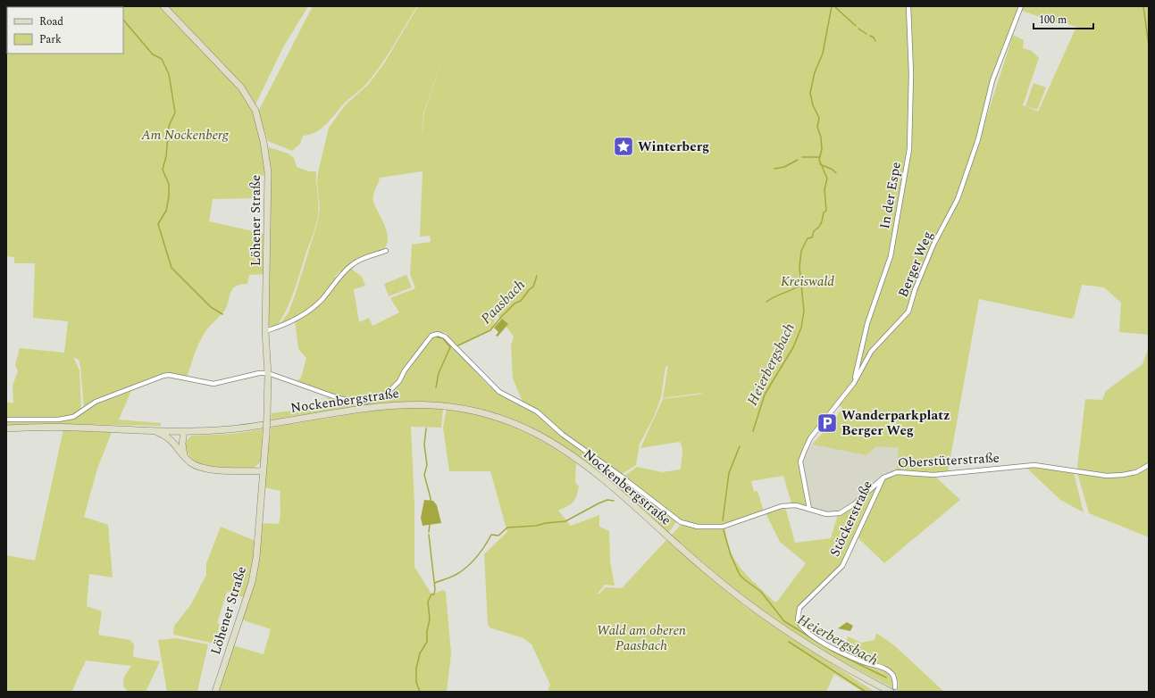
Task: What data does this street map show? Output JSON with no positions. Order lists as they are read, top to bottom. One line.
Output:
{"streets":{"main road":["Löhener Straße","Nockenbergstraße"],"street":["In der Espe","Berger Weg","Oberstüterstraße","Stöckerstraße"]},"crossings":[["In der Espe","Berger Weg"],["Löhener Straße","Nockenbergstraße"],["Berger Weg","Oberstüterstraße"],["Nockenbergstraße","Oberstüterstraße"],["Oberstüterstraße","Stöckerstraße"]],"water":["Paasbach","Heierbergsbach"],"parks":["Am Nockenberg","Kreiswald","Wald am oberen Paasbach"],"places":{"place":["Winterberg"],"parking":["Wanderparkplatz Berger Weg"]},"legend":["Road","Park"],"scale_bar":"100 m"}
